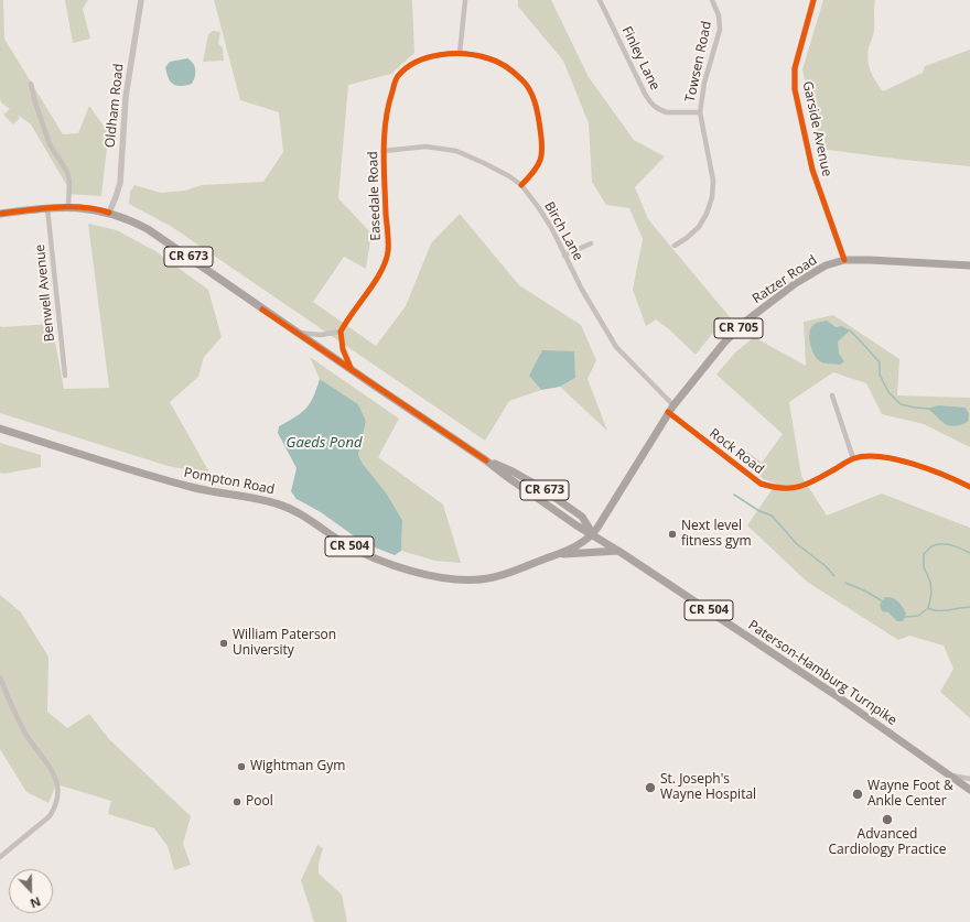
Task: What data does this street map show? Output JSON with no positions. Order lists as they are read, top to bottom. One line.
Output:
{"streets":{"main road":["CR 673","Ratzer Road","CR 705","Pompton Road","CR 504","Paterson-Hamburg Turnpike"],"street":["Finley Lane","Towsen Road","Oldham Road","Garside Avenue","Easedale Road","Birch Lane","Benwell Avenue","Rock Road"]},"crossings":[["Finley Lane","Towsen Road"],["Oldham Road","CR 673"],["Oldham Road","Paterson-Hamburg Turnpike"],["Garside Avenue","Ratzer Road"],["Easedale Road","Birch Lane"],["Birch Lane","Ratzer Road"],["Birch Lane","Rock Road"],["CR 673","Benwell Avenue"],["CR 673","Paterson-Hamburg Turnpike"],["Ratzer Road","Rock Road"],["Ratzer Road","Pompton Road"],["Ratzer Road","Paterson-Hamburg Turnpike"],["Pompton Road","Paterson-Hamburg Turnpike"]],"water":["Gaeds Pond"],"places":["Next level fitness gym","William Paterson University","Wightman Gym","St. Joseph's Wayne Hospital","Wayne Foot & Ankle Center","Pool","Advanced Cardiology Practice"],"north":"bottom"}
